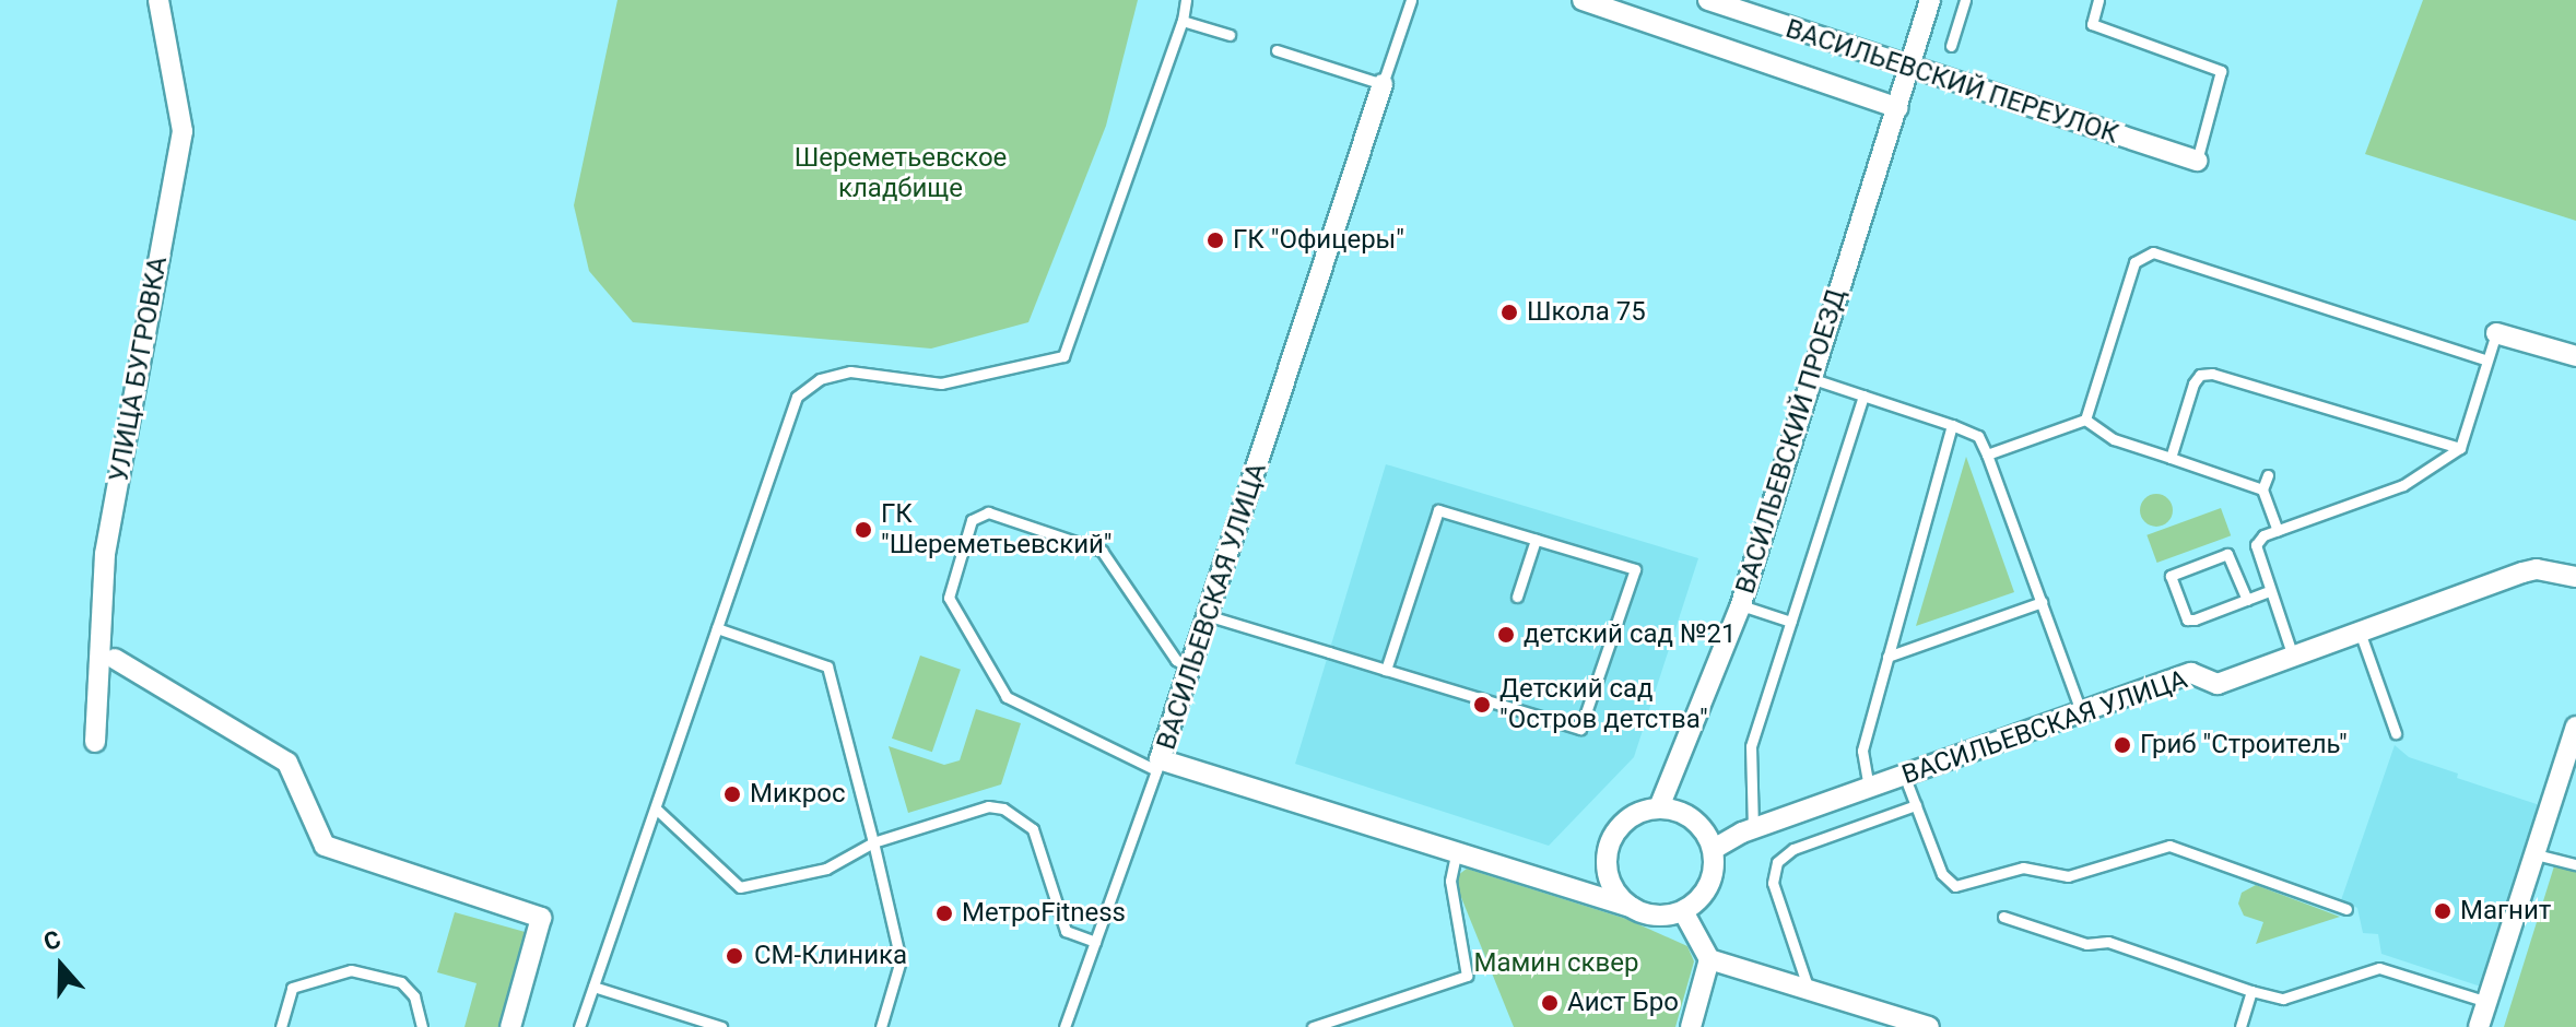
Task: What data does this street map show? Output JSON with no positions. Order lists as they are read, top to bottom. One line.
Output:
{"streets":{"street":["ВАСИЛЬЕВСКИЙ ПЕРЕУЛОК","УЛИЦА БУГРОВКА","ВАСИЛЬЕВСКИЙ ПРОЕЗД","ВАСИЛЬЕВСКАЯ УЛИЦА"]},"crossings":[["ВАСИЛЬЕВСКИЙ ПЕРЕУЛОК","ВАСИЛЬЕВСКИЙ ПРОЕЗД"],["ВАСИЛЬЕВСКИЙ ПРОЕЗД","ВАСИЛЬЕВСКАЯ УЛИЦА"]],"parks":["Шереметьевское кладбище","Мамин сквер"],"places":["ГК \"Офицеры\"","Школа 75","ГК \"Шереметьевский\"","детский сад №21","Детский сад \"Остров детства\"","Гриб \"Строитель\"","Микрос","Магнит","МетроFitness","СМ-Клиника","Аист Бро"],"north":"top"}
